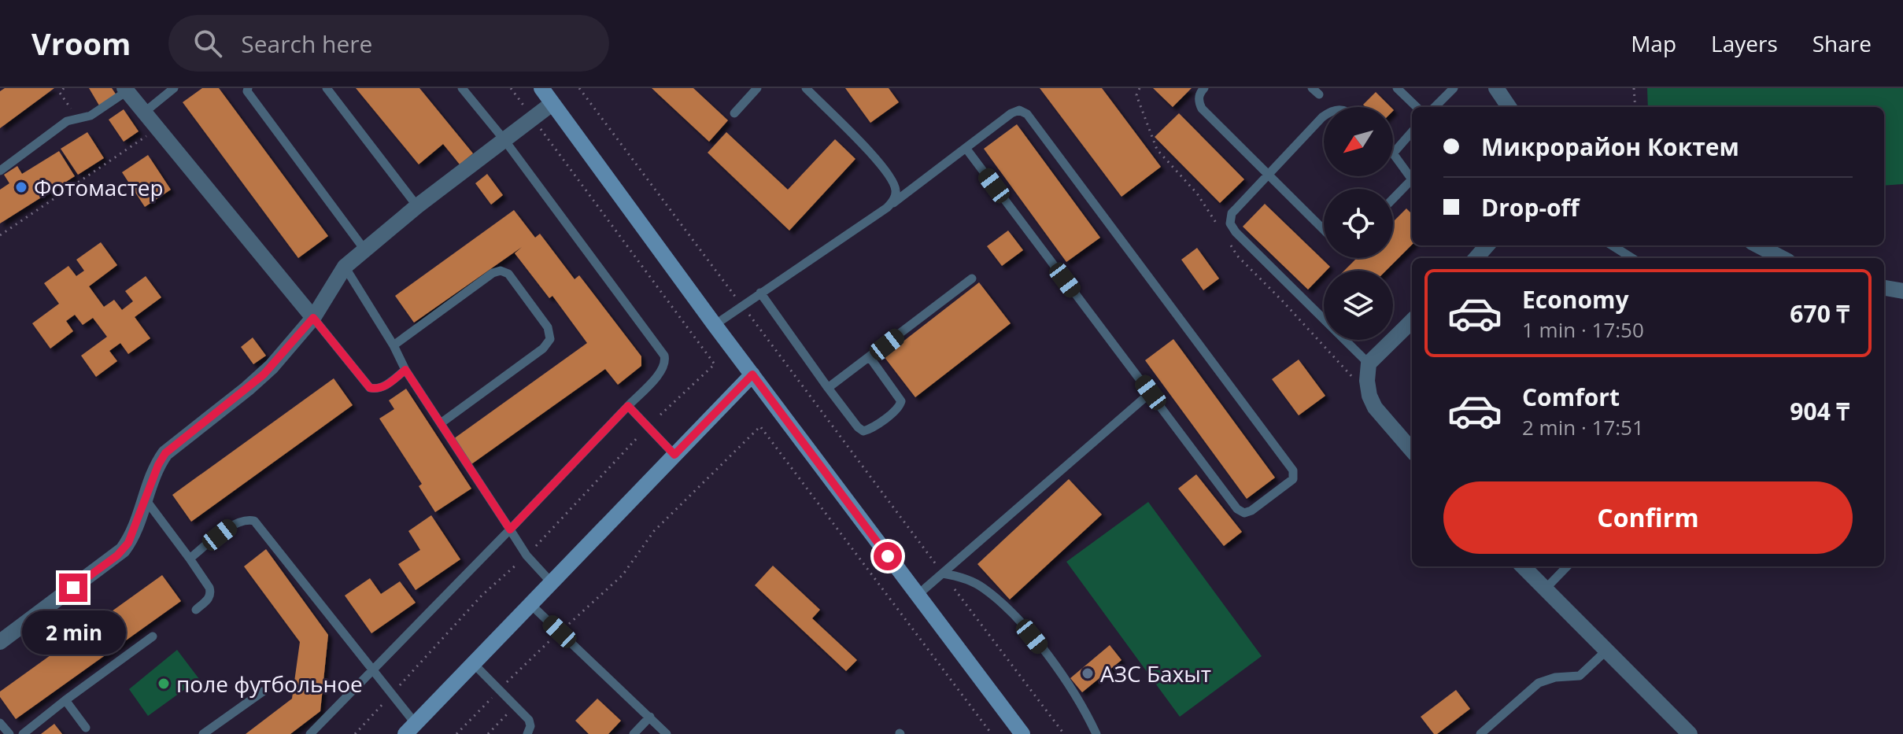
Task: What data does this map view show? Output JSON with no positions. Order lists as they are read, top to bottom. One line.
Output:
{"places":["Фотомастер","АЗС Бахыт","поле футбольное"],"north":"bottom left","page":{"header":"Vroom","search":"Search here","nav":["Map","Layers","Share"],"banner":["Микрорайон Коктем","Drop-off"],"list":[{"name":"Economy","note":"1 min · 17:50","value":"670 ₸"},{"name":"Comfort","note":"2 min · 17:51","value":"904 ₸"}],"buttons":"Confirm","bubble":"2 min"}}
